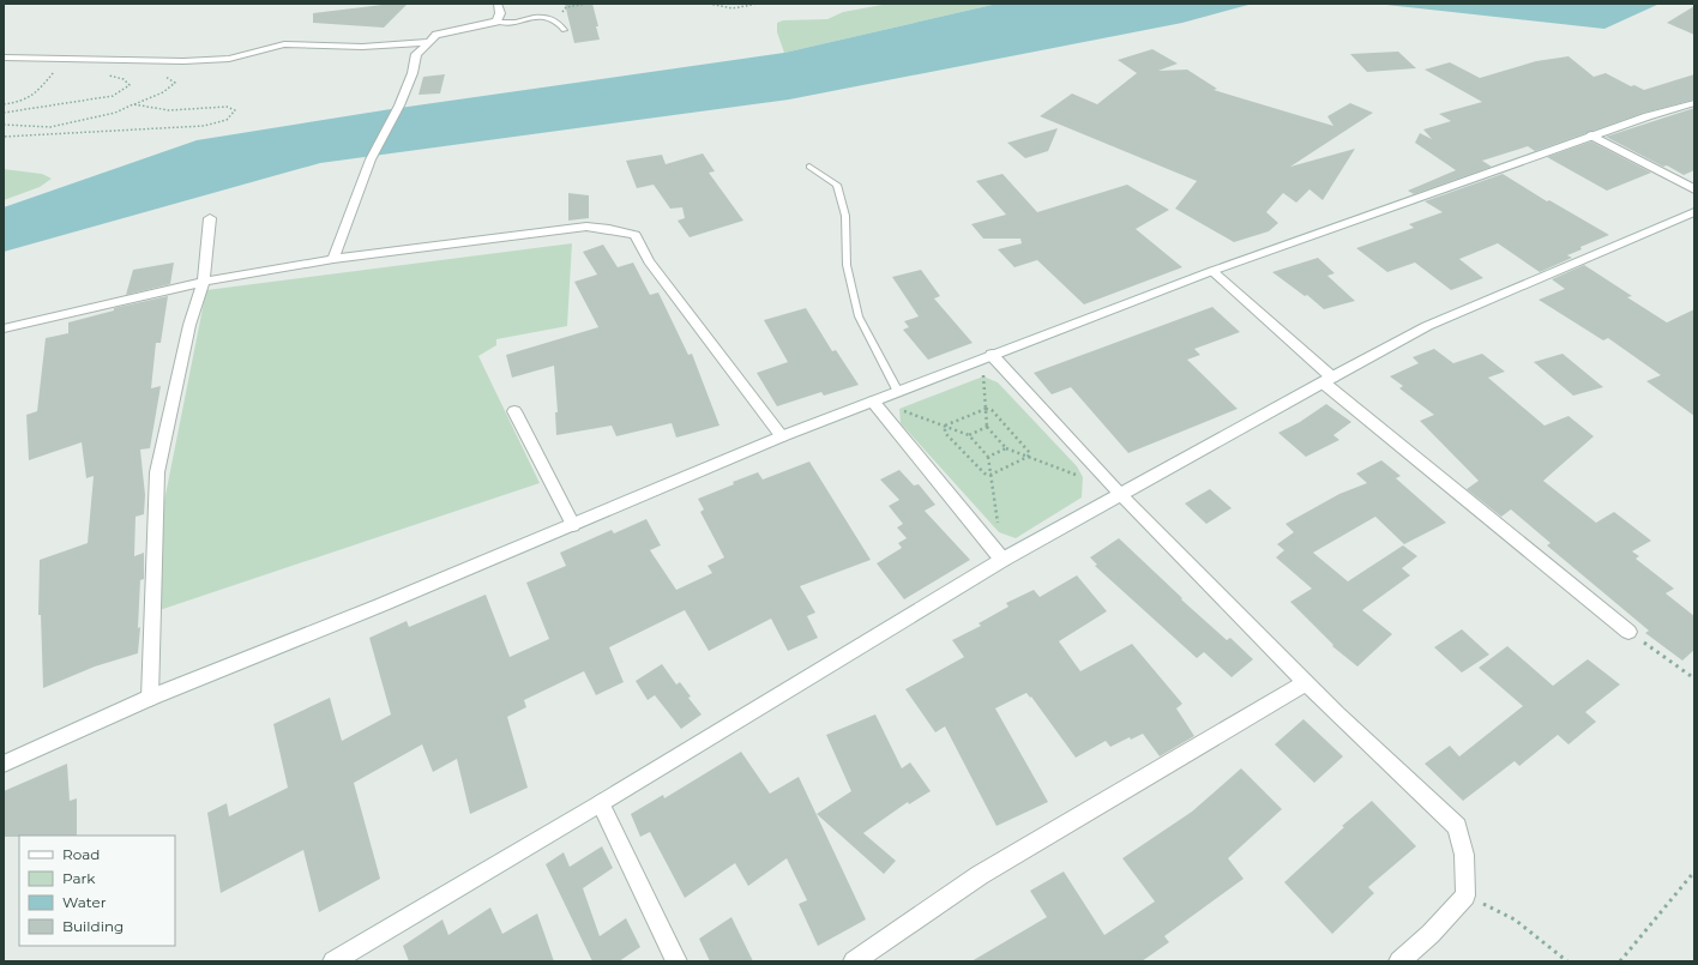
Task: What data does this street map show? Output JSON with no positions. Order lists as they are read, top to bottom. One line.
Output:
{"legend":["Road","Park","Water","Building"]}
